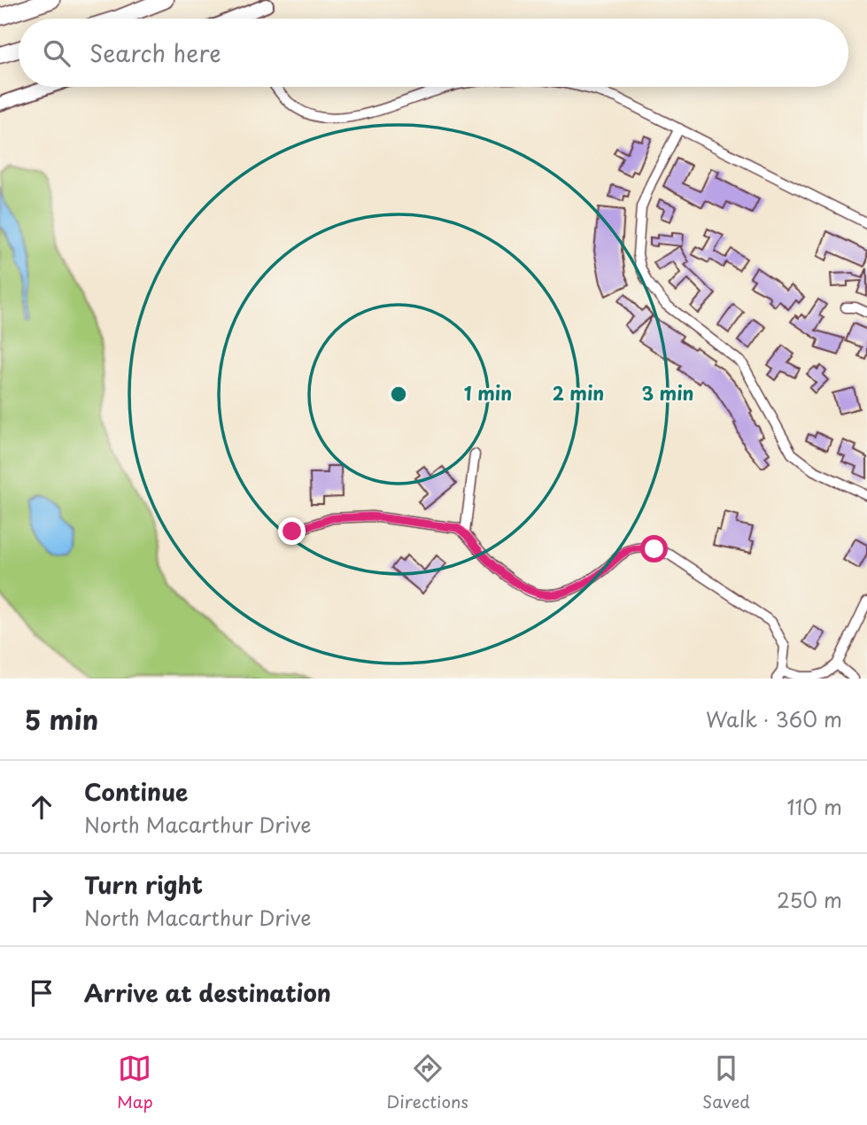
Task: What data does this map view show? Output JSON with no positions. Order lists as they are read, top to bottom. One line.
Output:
{"page":{"search":"Search here","heading":["5 min","Walk · 360 m"],"list":[["Continue","North Macarthur Drive","110 m"],["Turn right","North Macarthur Drive","250 m"],"Arrive at destination"],"nav":["Map","Directions","Saved"]},"rings":["1 min","2 min","3 min"]}
